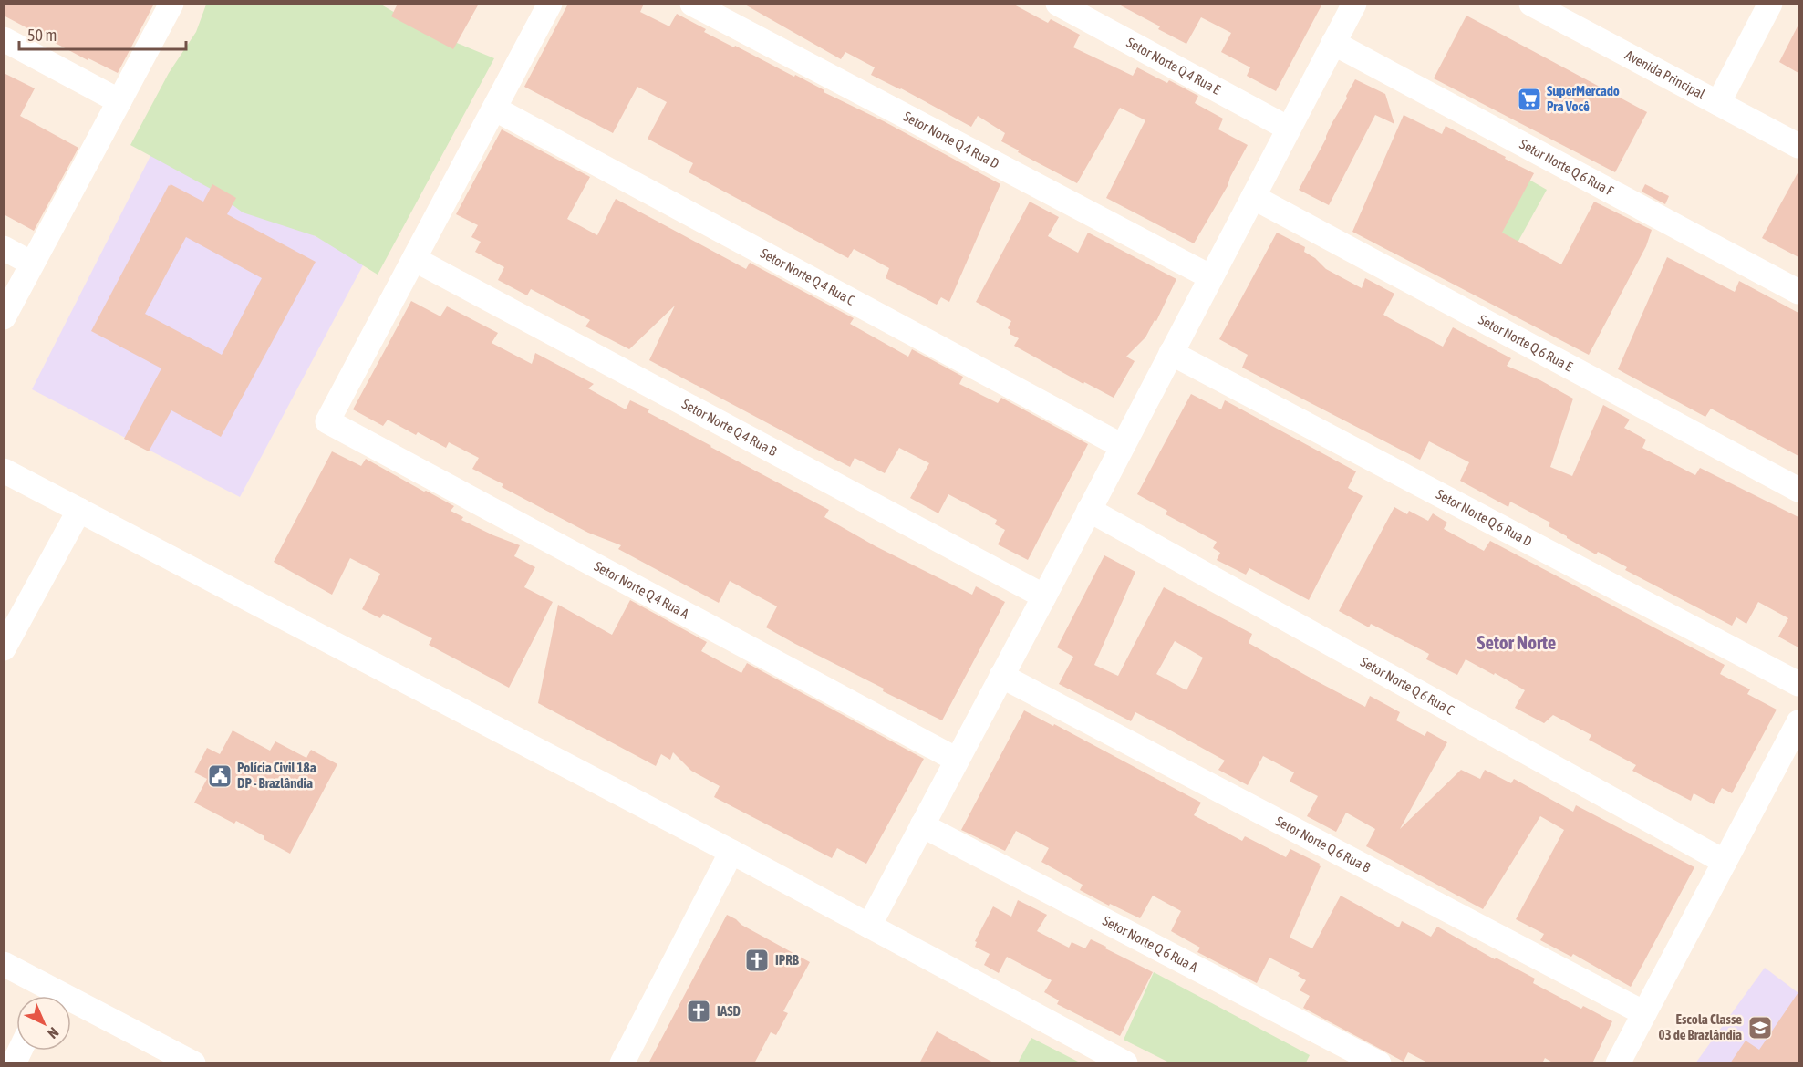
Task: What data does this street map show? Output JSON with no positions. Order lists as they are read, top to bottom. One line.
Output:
{"streets":{"street":["Setor Norte Q 4 Rua E","Avenida Principal","Setor Norte Q 4 Rua D","Setor Norte Q 6 Rua F","Setor Norte Q 4 Rua C","Setor Norte Q 6 Rua E","Setor Norte Q 4 Rua B","Setor Norte Q 6 Rua D","Setor Norte Q 4 Rua A","Setor Norte Q 6 Rua C","Setor Norte Q 6 Rua B","Setor Norte Q 6 Rua A"]},"crossings":[["Setor Norte Q 4 Rua B","Setor Norte Q 4 Rua A"]],"districts":["Setor Norte"],"places":{"supermarket":["SuperMercado Pra Você"],"public building":["Polícia Civil 18a DP - Brazlândia"],"church":["IPRB","IASD"],"school or university":["Escola Classe 03 de Brazlândia"]},"scale_bar":"50 m","north":"bottom right"}
